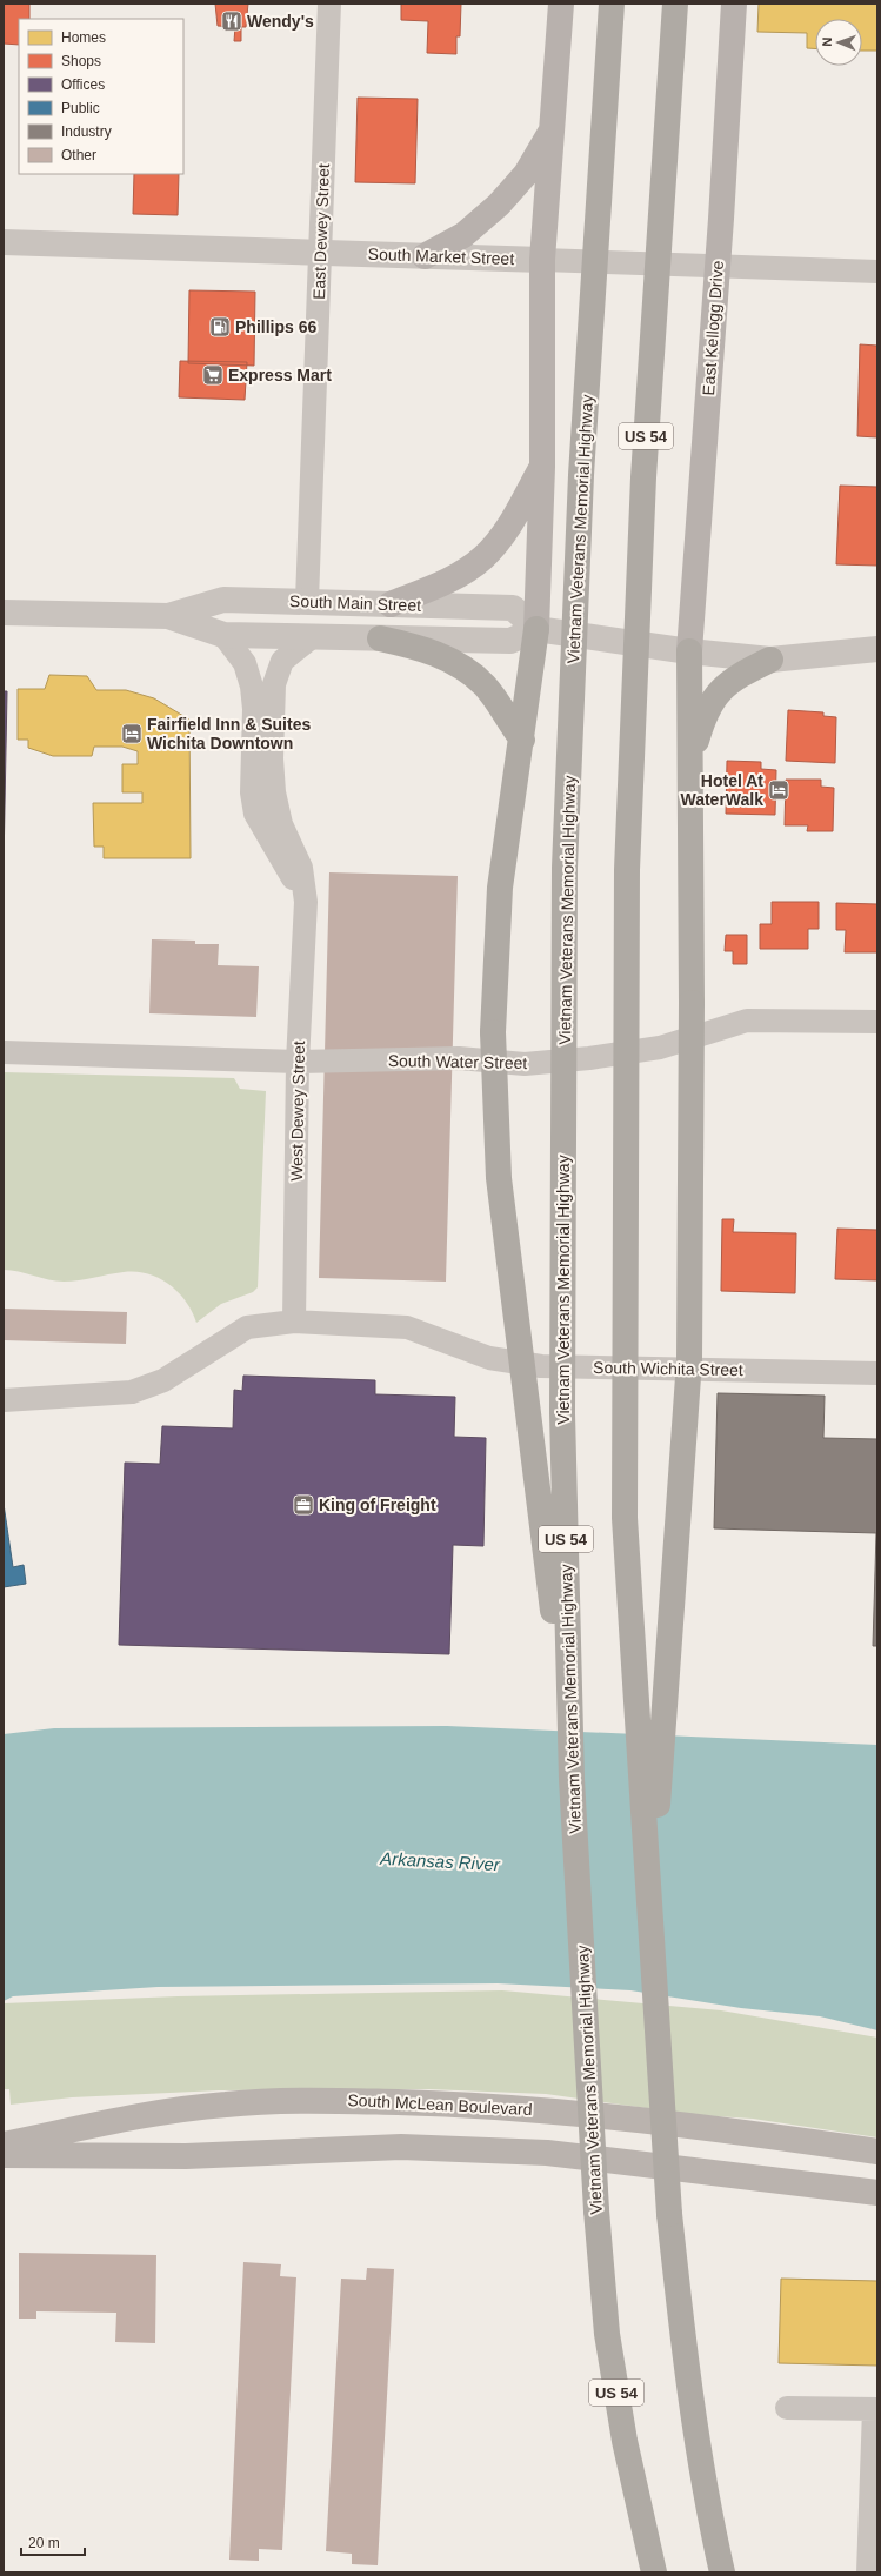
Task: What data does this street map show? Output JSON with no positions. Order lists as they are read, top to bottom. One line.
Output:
{"streets":{"highway":["US 54","Vietnam Veterans Memorial Highway"],"main road":["East Kellogg Drive","South McLean Boulevard"],"street":["East Dewey Street","South Market Street","South Main Street","South Water Street","West Dewey Street","South Wichita Street"]},"crossings":[["East Dewey Street","South Market Street"],["East Dewey Street","South Main Street"],["South Market Street","East Kellogg Drive"],["South Main Street","West Dewey Street"],["South Water Street","West Dewey Street"],["West Dewey Street","South Wichita Street"]],"water":["Arkansas River"],"places":{"restaurant":["Wendy's"],"fuel station":["Phillips 66"],"supermarket":["Express Mart"],"hotel":["Fairfield Inn & Suites Wichita Downtown","Hotel At WaterWalk"],"office":["King of Freight"]},"legend":["Homes","Shops","Offices","Public","Industry","Other"],"scale_bar":"20 m","north":"left"}
